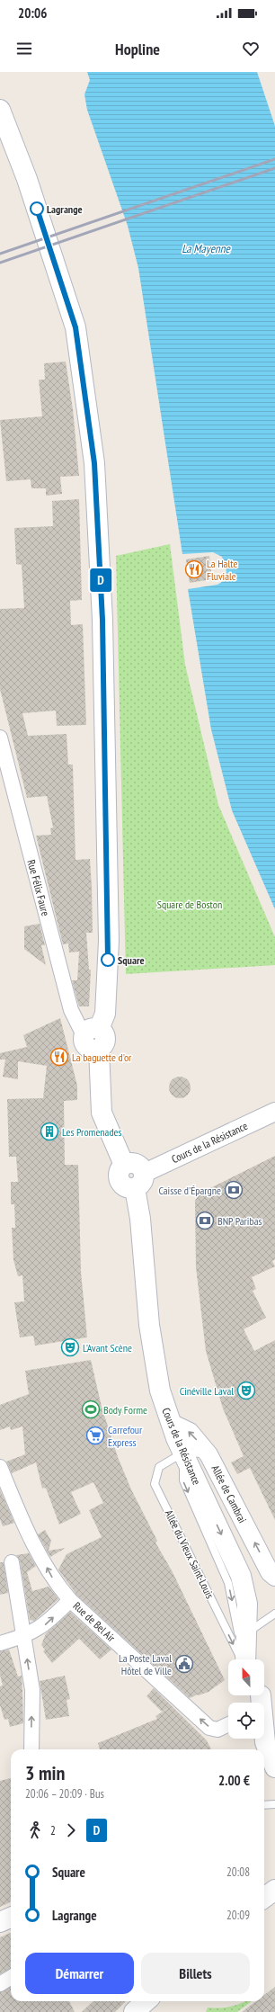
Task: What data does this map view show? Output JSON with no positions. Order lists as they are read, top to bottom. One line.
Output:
{"streets":{"main road":["Cours de la Résistance"],"street":["Rue Félix Faure","Allée de Cambrai","Rue de Bel Air"],"lane":["Allée du Vieux Saint-Louis"]},"crossings":[["Cours de la Résistance","Allée de Cambrai"],["Cours de la Résistance","Allée du Vieux Saint-Louis"]],"one_way":["Allée de Cambrai","Rue de Bel Air"],"water":["La Mayenne"],"parks":["Square de Boston"],"places":{"other":["Lagrange","Square"],"restaurant":["La Halte Fluviale","La baguette d'or"],"building":["Les Promenades"],"bank":["Caisse d'Épargne","BNP Paribas"],"theatre":["L'Avant Scène","Cinéville Laval"],"sports":["Body Forme"],"supermarket":["Carrefour Express"],"public building":["La Poste Laval Hôtel de Ville"]},"lines":["bus line D"],"north":"top","page":{"status":"20:06","header":"Hopline","on_map":"D","heading":["3 min","20:06 – 20:09 · Bus","2.00 €"],"legs":["2","D"],"list":[{"name":"Square","value":"20:08"},{"name":"Lagrange","value":"20:09"}],"buttons":["Démarrer","Billets"]}}
